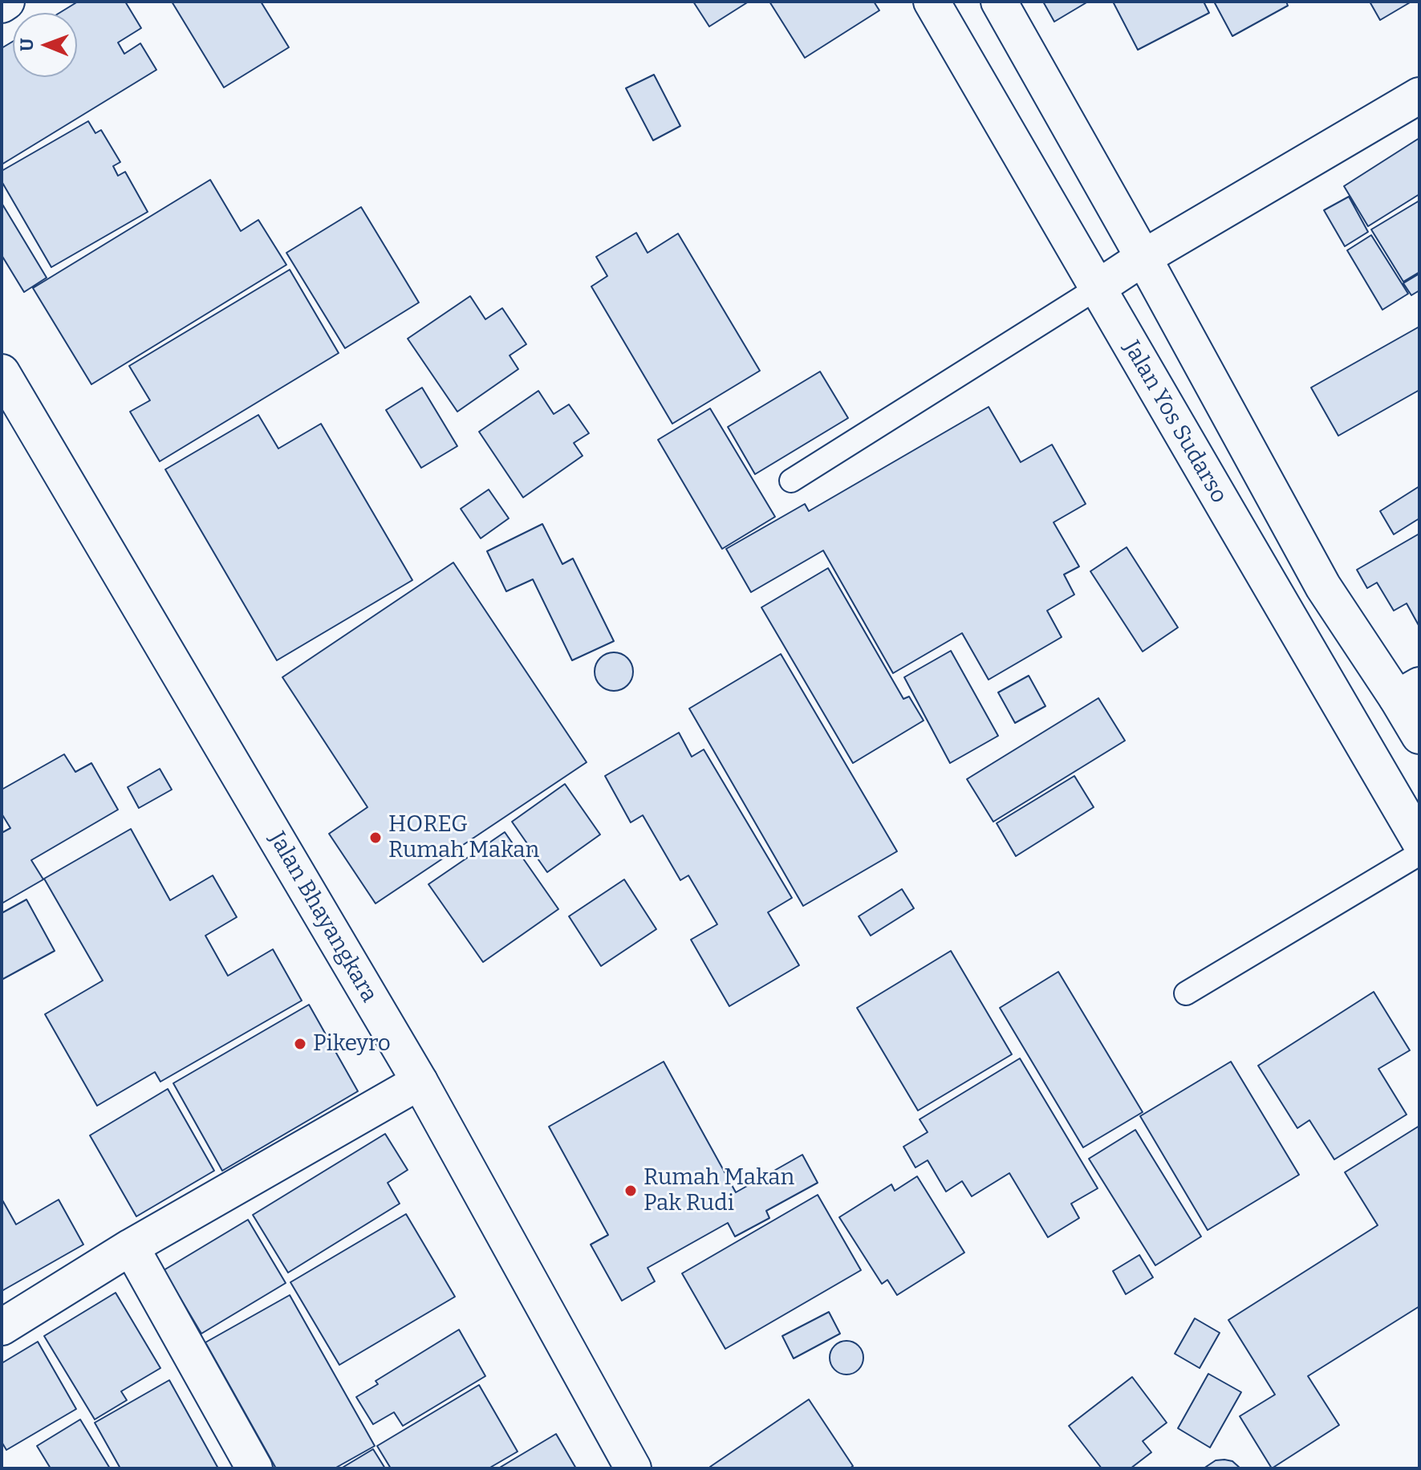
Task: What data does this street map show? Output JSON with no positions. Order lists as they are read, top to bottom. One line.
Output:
{"streets":{"main road":["Jalan Yos Sudarso","Jalan Bhayangkara"]},"places":["HOREG Rumah Makan","Pikeyro","Rumah Makan Pak Rudi"],"north":"left"}
